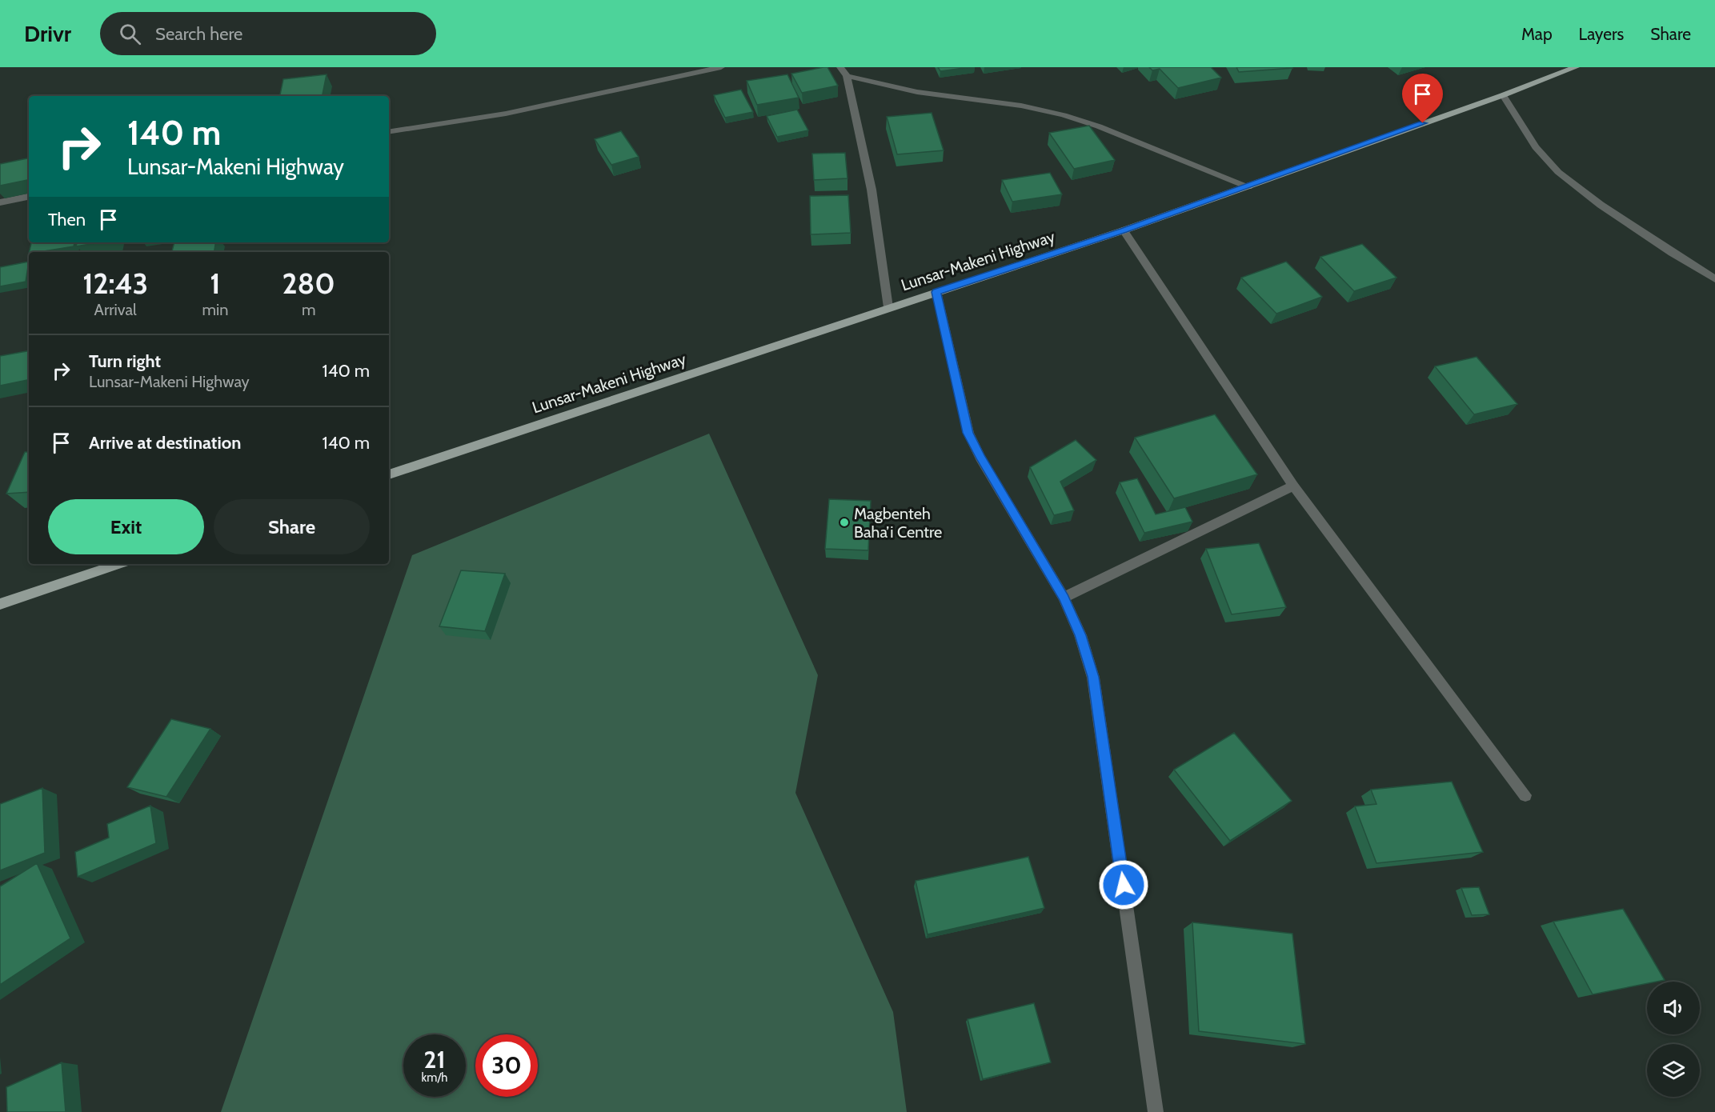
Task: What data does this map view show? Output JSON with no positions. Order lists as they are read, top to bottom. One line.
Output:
{"streets":{"main road":["Lunsar-Makeni Highway"]},"places":["Magbenteh Baha’i Centre"],"page":{"header":"Drivr","search":"Search here","nav":["Map","Layers","Share"],"turn":["140 m","Lunsar-Makeni Highway"],"then":"Then","eta":["12:43","Arrival","1","min","280","m"],"list":[{"name":"Turn right","note":"Lunsar-Makeni Highway","value":"140 m"},{"name":"Arrive at destination","value":"140 m"}],"buttons":["Exit","Share"],"speed":"21 km/h","limit":"30"}}
